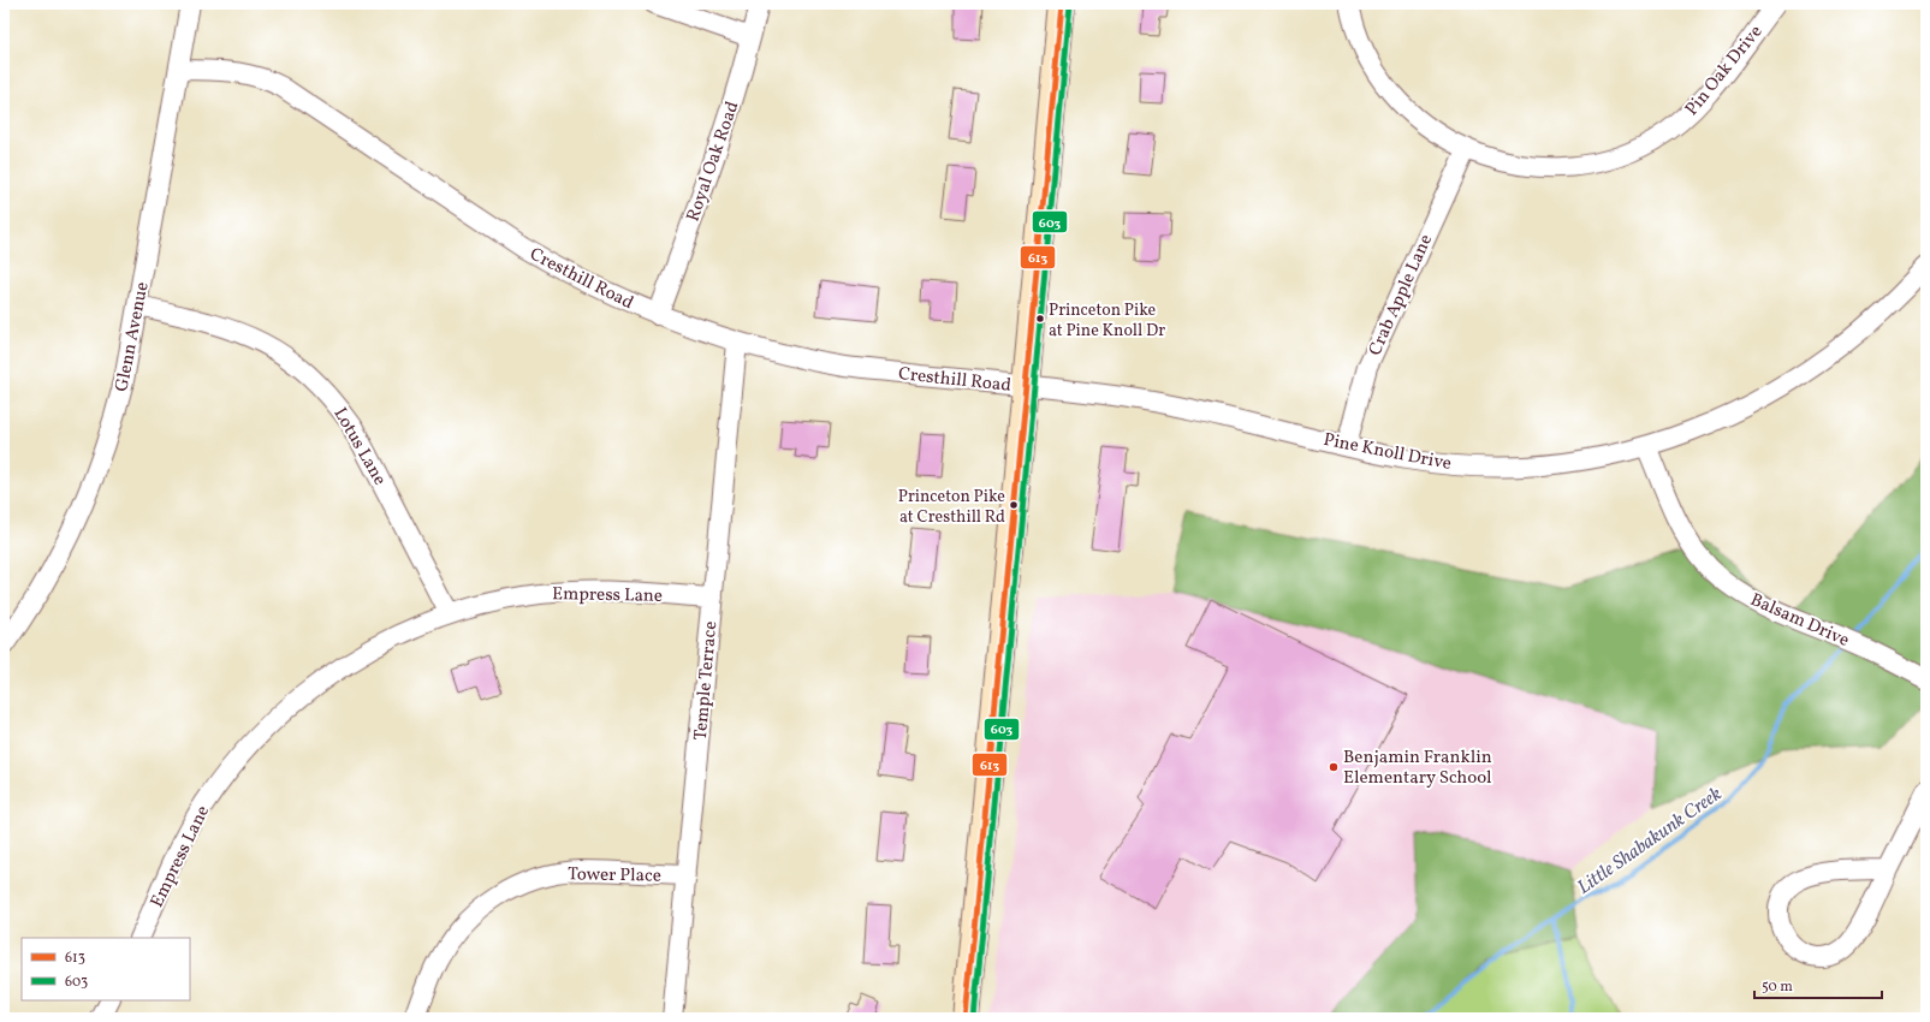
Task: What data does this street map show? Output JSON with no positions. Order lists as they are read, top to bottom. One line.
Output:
{"streets":{"street":["Pin Oak Drive","Royal Oak Road","Cresthill Road","Crab Apple Lane","Glenn Avenue","Lotus Lane","Pine Knoll Drive","Empress Lane","Balsam Drive","Temple Terrace","Tower Place"]},"crossings":[["Pin Oak Drive","Crab Apple Lane"],["Royal Oak Road","Cresthill Road"],["Cresthill Road","Glenn Avenue"],["Cresthill Road","Pine Knoll Drive"],["Cresthill Road","Temple Terrace"],["Crab Apple Lane","Pine Knoll Drive"],["Glenn Avenue","Lotus Lane"],["Lotus Lane","Empress Lane"],["Pine Knoll Drive","Balsam Drive"],["Empress Lane","Temple Terrace"],["Temple Terrace","Tower Place"]],"water":["Little Shabakunk Creek"],"places":["Princeton Pike at Pine Knoll Dr","Princeton Pike at Cresthill Rd","Benjamin Franklin Elementary School"],"lines":["transit line 613","transit line 603"],"legend":["613","603"],"scale_bar":"50 m"}
